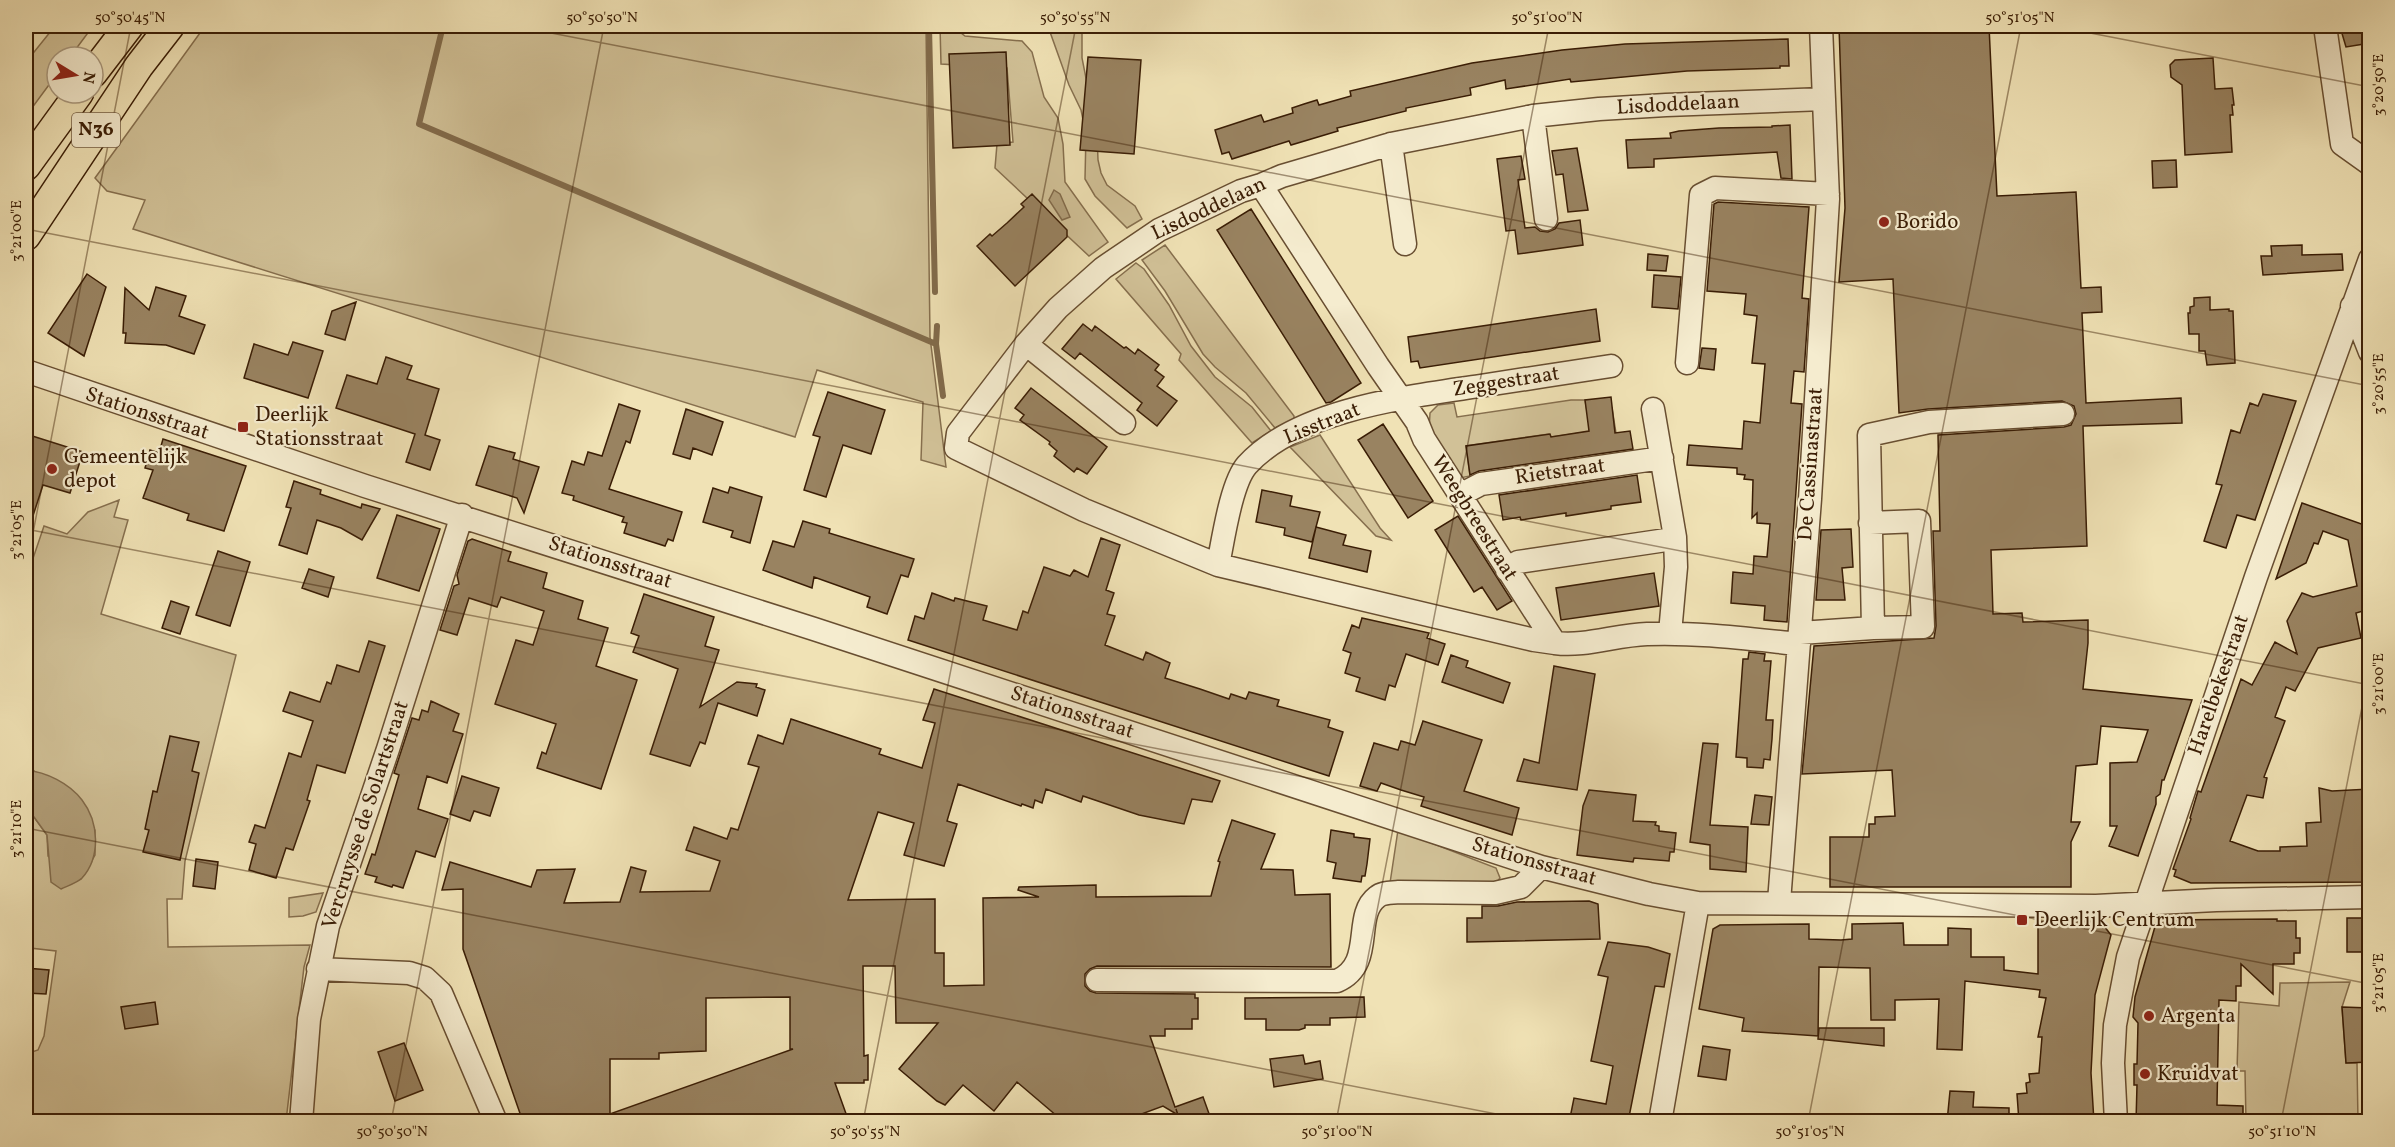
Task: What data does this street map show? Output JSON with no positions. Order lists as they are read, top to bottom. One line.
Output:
{"streets":{"main road":["N36"],"street":["Lisdoddelaan","Zeggestraat","Stationsstraat","Lisstraat","De Cassinastraat","Rietstraat","Weegbreestraat","Harelbekestraat","Vercruysse de Solartstraat"]},"crossings":[["Lisdoddelaan","Lisstraat"],["Lisdoddelaan","De Cassinastraat"],["Lisdoddelaan","Weegbreestraat"],["Zeggestraat","Lisstraat"],["Zeggestraat","Weegbreestraat"],["Stationsstraat","De Cassinastraat"],["Stationsstraat","Harelbekestraat"],["Stationsstraat","Vercruysse de Solartstraat"],["Lisstraat","Weegbreestraat"],["Rietstraat","Weegbreestraat"]],"places":{"other":["Borido","Gemeentelijk depot","Argenta","Kruidvat"],"transit":["Deerlijk Stationsstraat","Deerlijk Centrum"]},"north":"right","coordinates":["50°50'45\"N","50°50'50\"N","50°50'55\"N","50°51'00\"N","50°51'05\"N","3°20'50\"E","3°21'00\"E","3°20'55\"E","3°21'05\"E","3°21'10\"E","50°51'10\"N"]}
